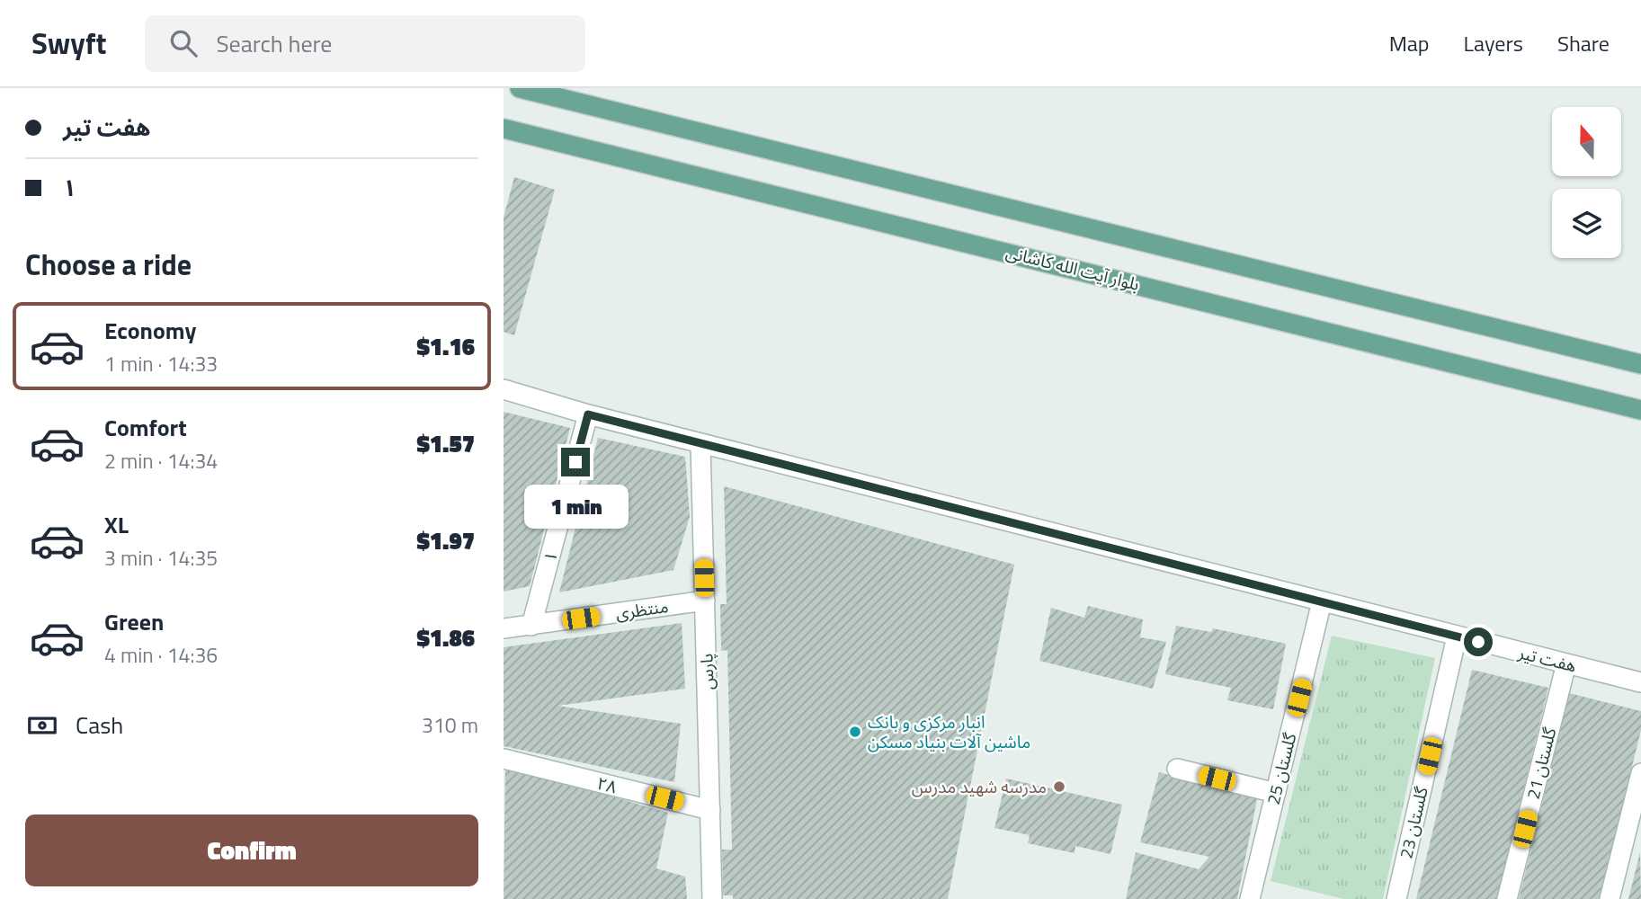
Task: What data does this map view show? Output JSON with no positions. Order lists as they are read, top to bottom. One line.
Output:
{"streets":{"main road":["بلوار آیت الله کاشانی"],"street":["۱","منتظری","هفت تیر","پارس","گلستان 21","گلستان 25","۲۸","گلستان 23"]},"crossings":[["۱","منتظری"],["۱","هفت تیر"],["منتظری","پارس"],["هفت تیر","پارس"],["هفت تیر","گلستان 21"],["هفت تیر","گلستان 25"],["هفت تیر","گلستان 23"],["پارس","۲۸"]],"places":["انبار مرکزی و بانک ماشین آلات بنیاد مسکن","مدرسه شهید مدرس"],"north":"top","page":{"header":"Swyft","search":"Search here","nav":["Map","Layers","Share"],"banner":["هفت تیر","۱"],"heading":"Choose a ride","list":[{"name":"Economy","note":"1 min · 14:33","value":"$1.16"},{"name":"Comfort","note":"2 min · 14:34","value":"$1.57"},{"name":"XL","note":"3 min · 14:35","value":"$1.97"},{"name":"Green","note":"4 min · 14:36","value":"$1.86"}],"bubble":"1 min","pay":["Cash","310 m"],"buttons":"Confirm"}}
